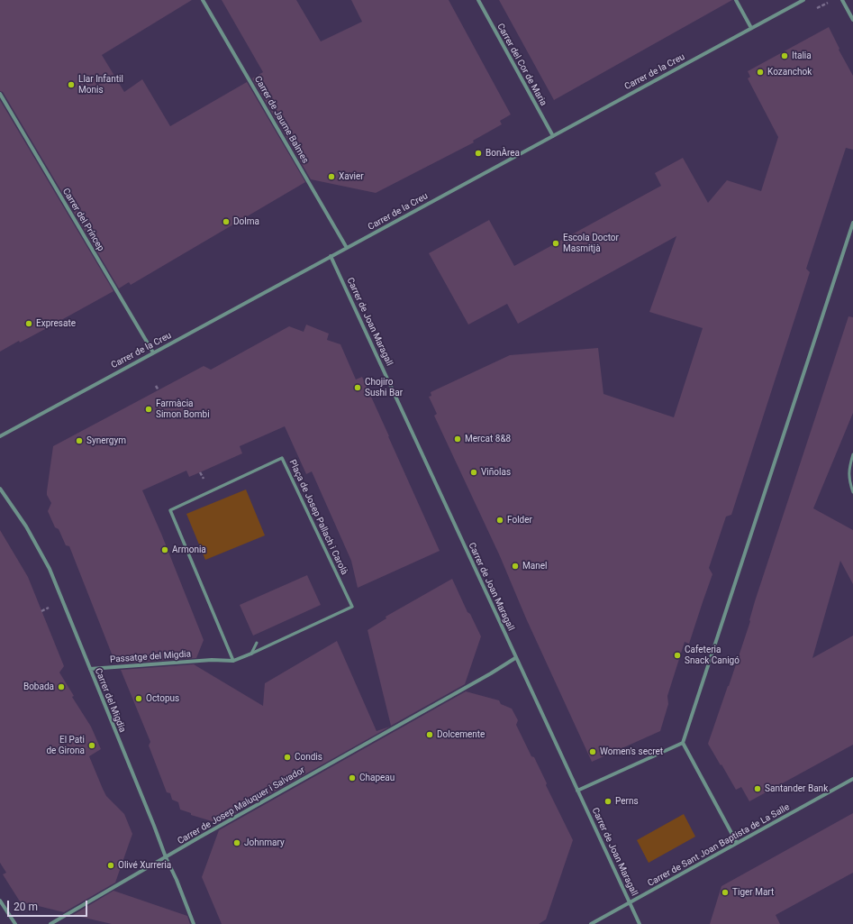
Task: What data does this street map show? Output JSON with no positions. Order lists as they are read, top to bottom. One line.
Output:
{"streets":{"street":["Carrer del Cor de Maria","Carrer de la Creu","Carrer de Jaume Balmes","Carrer del Príncep","Carrer de Joan Maragall","Plaça de Josep Pallach i Carolà","Passatge del Migdia","Carrer del Migdia","Carrer de Josep Maluquer i Salvador","Carrer de Sant Joan Baptista de La Salle"]},"crossings":[["Carrer del Cor de Maria","Carrer de la Creu"],["Carrer de la Creu","Carrer de Jaume Balmes"],["Carrer de la Creu","Carrer del Príncep"],["Carrer de la Creu","Carrer de Joan Maragall"],["Carrer de Joan Maragall","Carrer de Josep Maluquer i Salvador"],["Carrer de Joan Maragall","Carrer de Sant Joan Baptista de La Salle"],["Plaça de Josep Pallach i Carolà","Passatge del Migdia"],["Passatge del Migdia","Carrer del Migdia"],["Carrer del Migdia","Carrer de Josep Maluquer i Salvador"]],"places":["Italia","Kozanchok","Llar Infantil Monis","BonÀrea","Xavier","Dolma","Escola Doctor Masmitjà","Expresate","Chojiro Sushi Bar","Farmàcia Simon Bombi","Mercat 8&8","Synergym","Viñolas","Folder","Armonia","Manel","Cafeteria Snack Canigó","Bobada","Octopus","Dolcemente","El Pati de Girona","Women's secret","Condis","Chapeau","Santander Bank","Perns","Johnmary","Olivé Xurreria","Tiger Mart"],"scale_bar":"20 m"}
